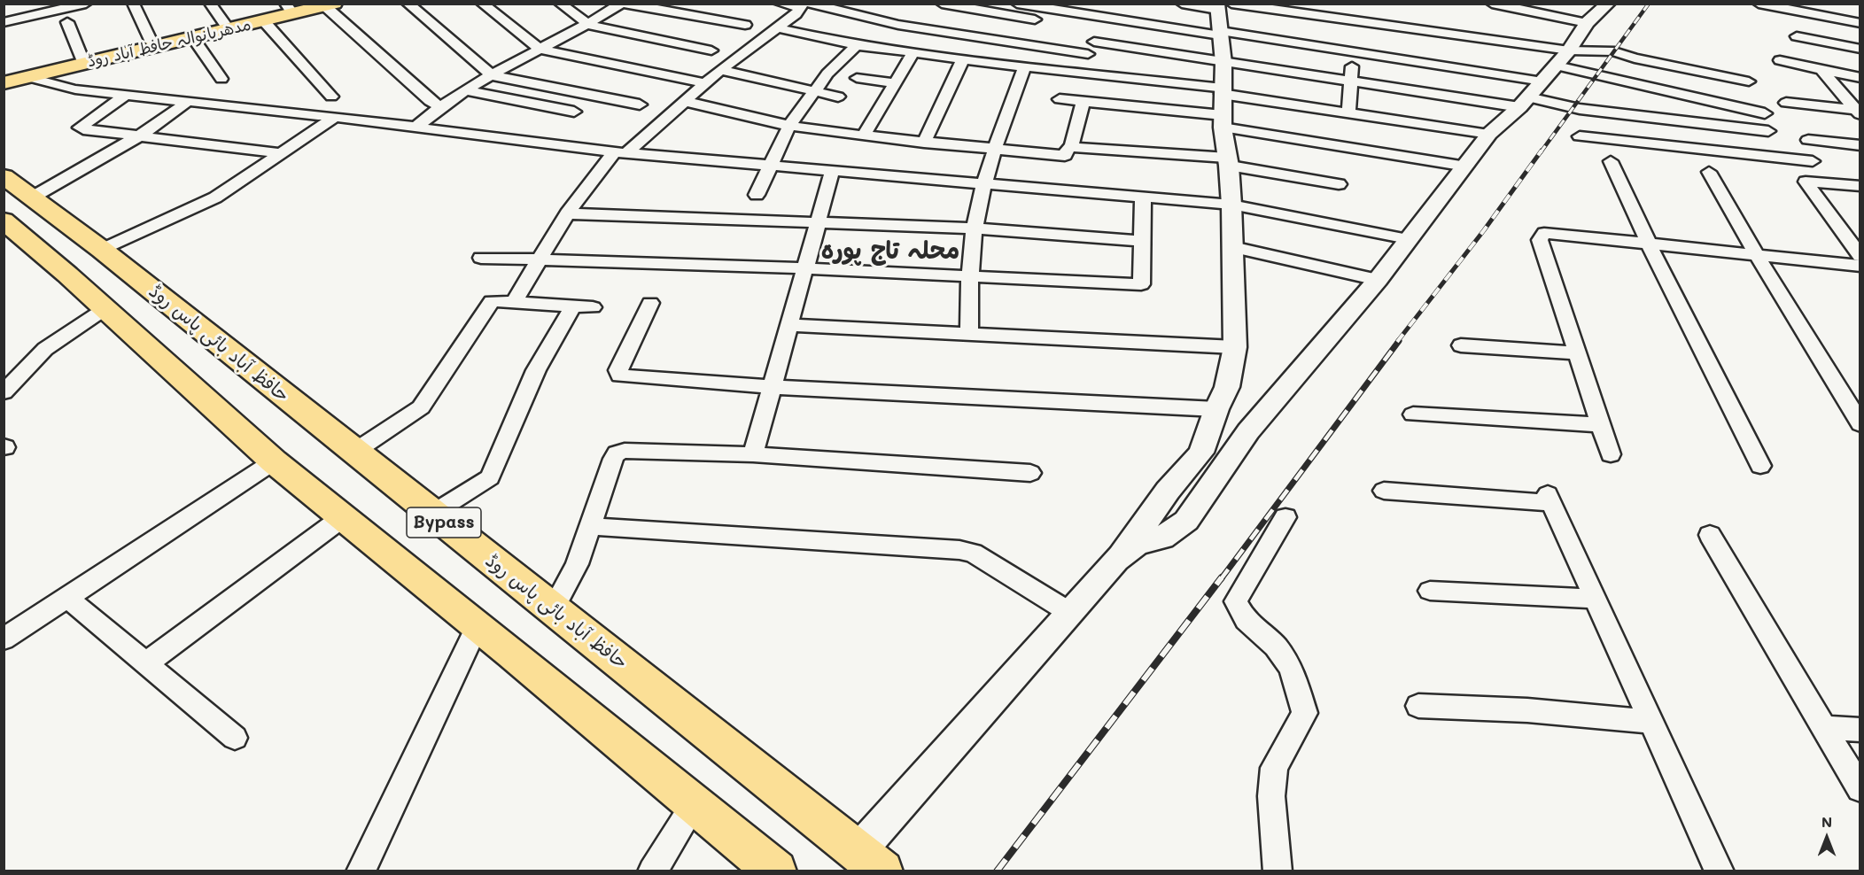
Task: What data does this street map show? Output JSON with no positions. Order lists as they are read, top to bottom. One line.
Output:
{"streets":{"main road":["مدھریانوالہ حافظ آباد روڈ","حافظ آباد بائی پاس روڈ","Bypass"]},"districts":["محلہ تاج پورہ"],"north":"top"}
